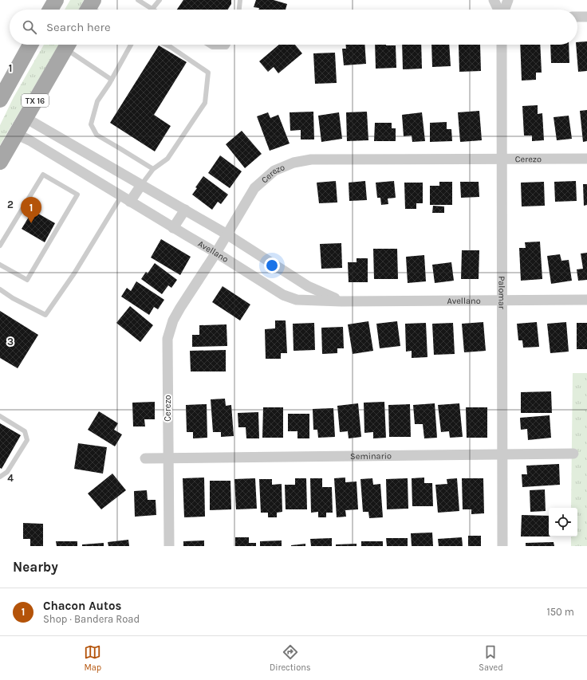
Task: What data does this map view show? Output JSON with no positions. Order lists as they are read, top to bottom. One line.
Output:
{"streets":{"main road":["TX 16"],"street":["Cerezo","Avellano","Palomar","Seminario"]},"crossings":[["TX 16","Avellano"],["Cerezo","Avellano"],["Cerezo","Palomar"],["Cerezo","Seminario"],["Avellano","Palomar"],["Palomar","Seminario"]],"page":{"search":"Search here","pins":"1","heading":"Nearby","list":[{"mark":"1","name":"Chacon Autos","note":"Shop · Bandera Road","value":"150 m"}],"nav":["Map","Directions","Saved"]},"grid":{"rows":["1","2","3","4"]}}
